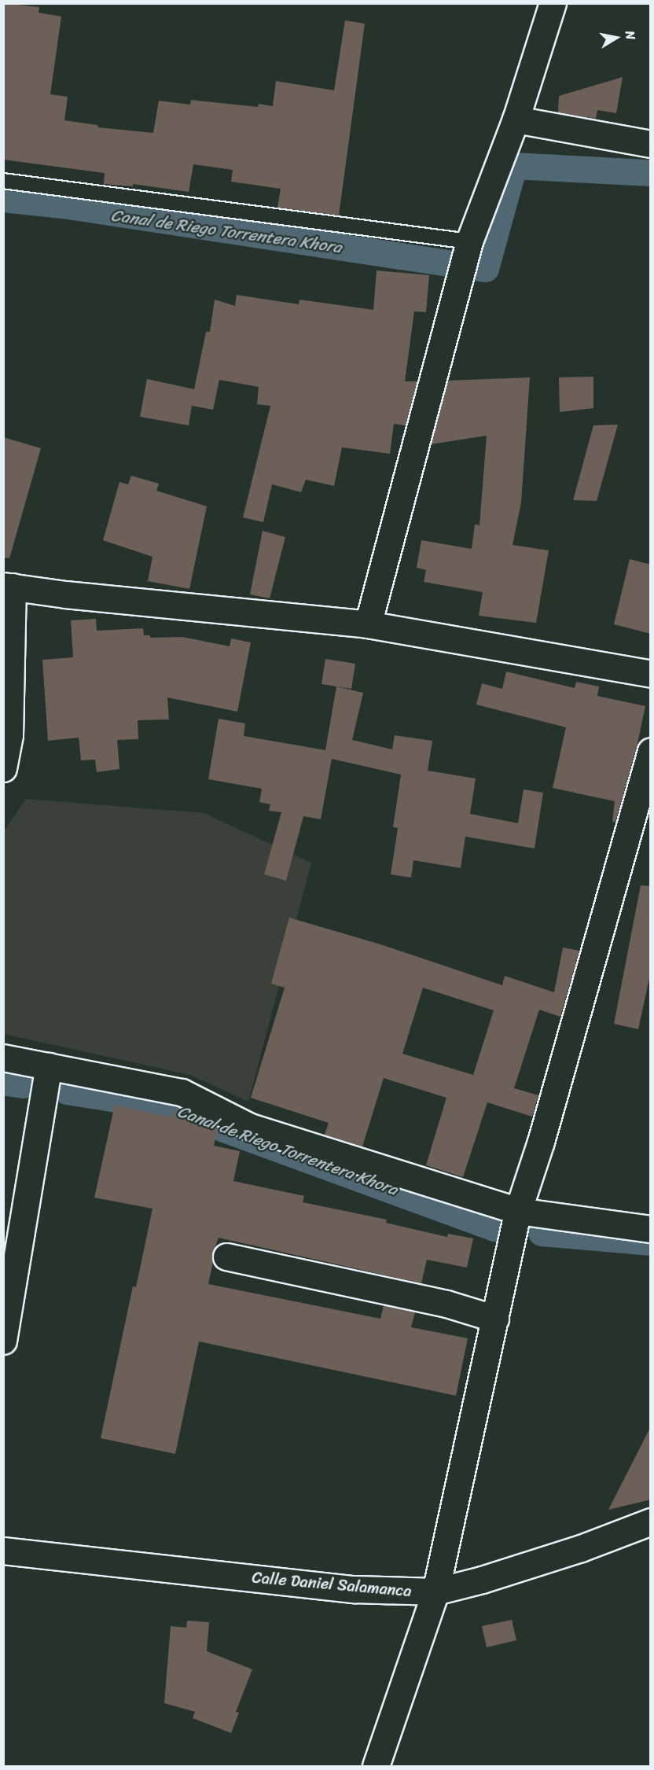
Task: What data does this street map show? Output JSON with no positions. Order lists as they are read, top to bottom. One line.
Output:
{"streets":{"street":["Calle Daniel Salamanca"]},"water":["Canal de Riego Torrentera Khora"],"north":"right"}
